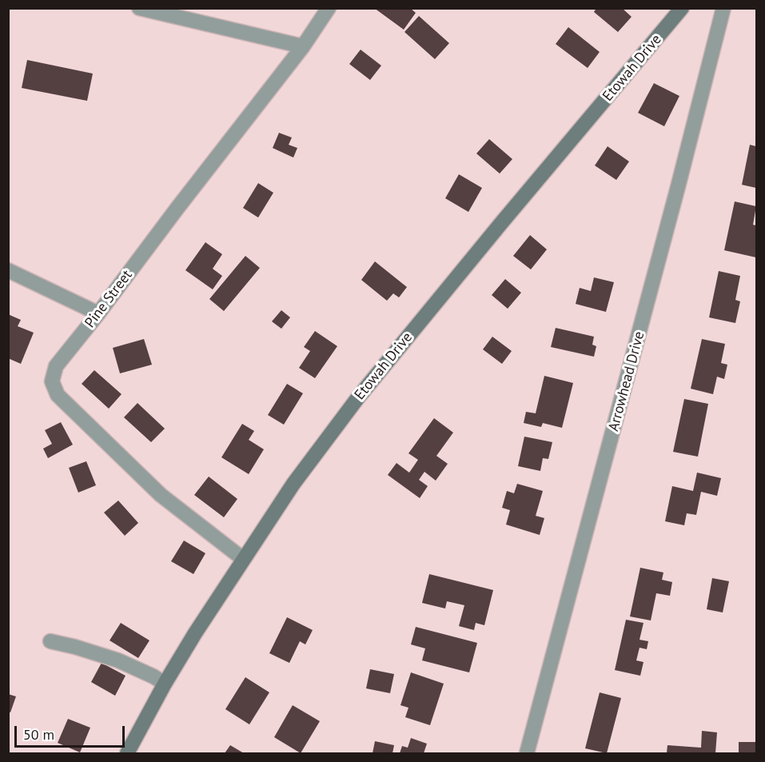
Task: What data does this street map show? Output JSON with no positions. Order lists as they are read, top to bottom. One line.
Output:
{"streets":{"street":["Etowah Drive","Pine Street","Arrowhead Drive"]},"crossings":[["Etowah Drive","Pine Street"]],"scale_bar":"50 m"}
